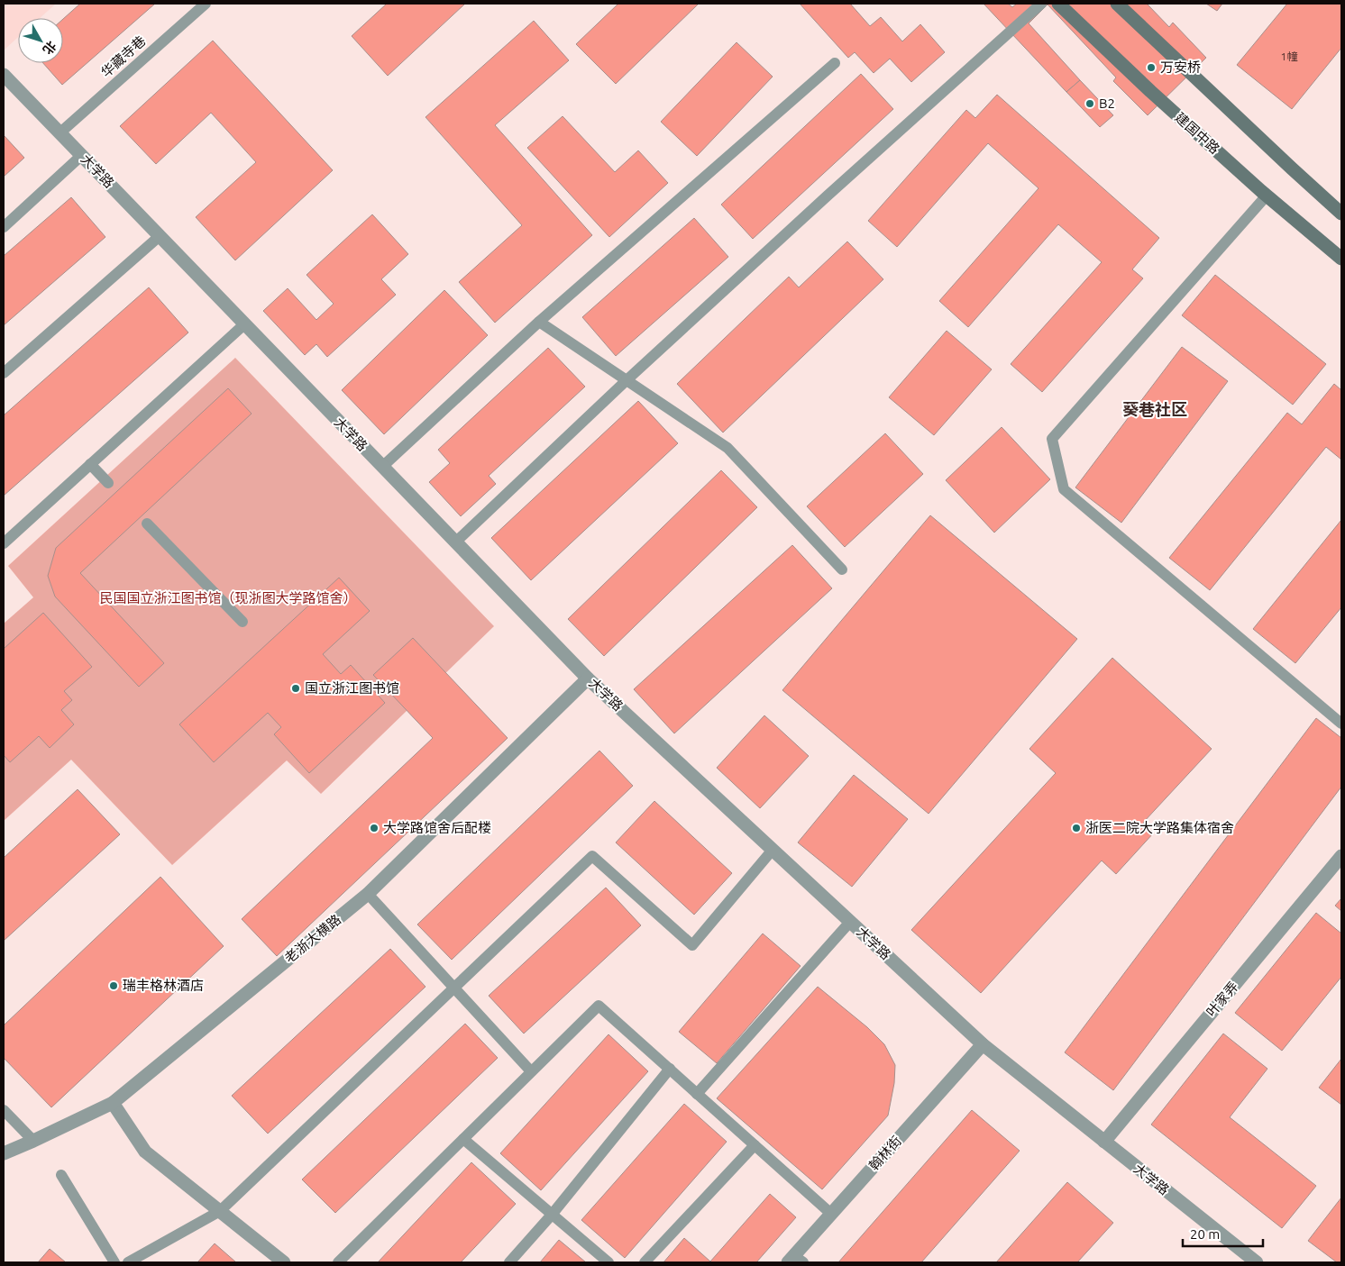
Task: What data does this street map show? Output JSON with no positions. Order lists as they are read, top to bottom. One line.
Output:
{"streets":{"main road":["建国中路"],"street":["大学路","老浙大横路","叶家弄","翰林街"],"lane":["华藏寺巷"]},"crossings":[["华藏寺巷","大学路"],["大学路","老浙大横路"],["大学路","叶家弄"],["大学路","翰林街"]],"districts":["葵巷社区"],"parks":["民国国立浙江图书馆（现浙图大学路馆舍）"],"places":["万安桥","B2","国立浙江图书馆","大学路馆舍后配楼","浙医二院大学路集体宿舍","瑞丰格林酒店"],"house_numbers":["1幢"],"scale_bar":"20 m","north":"bottom right"}
